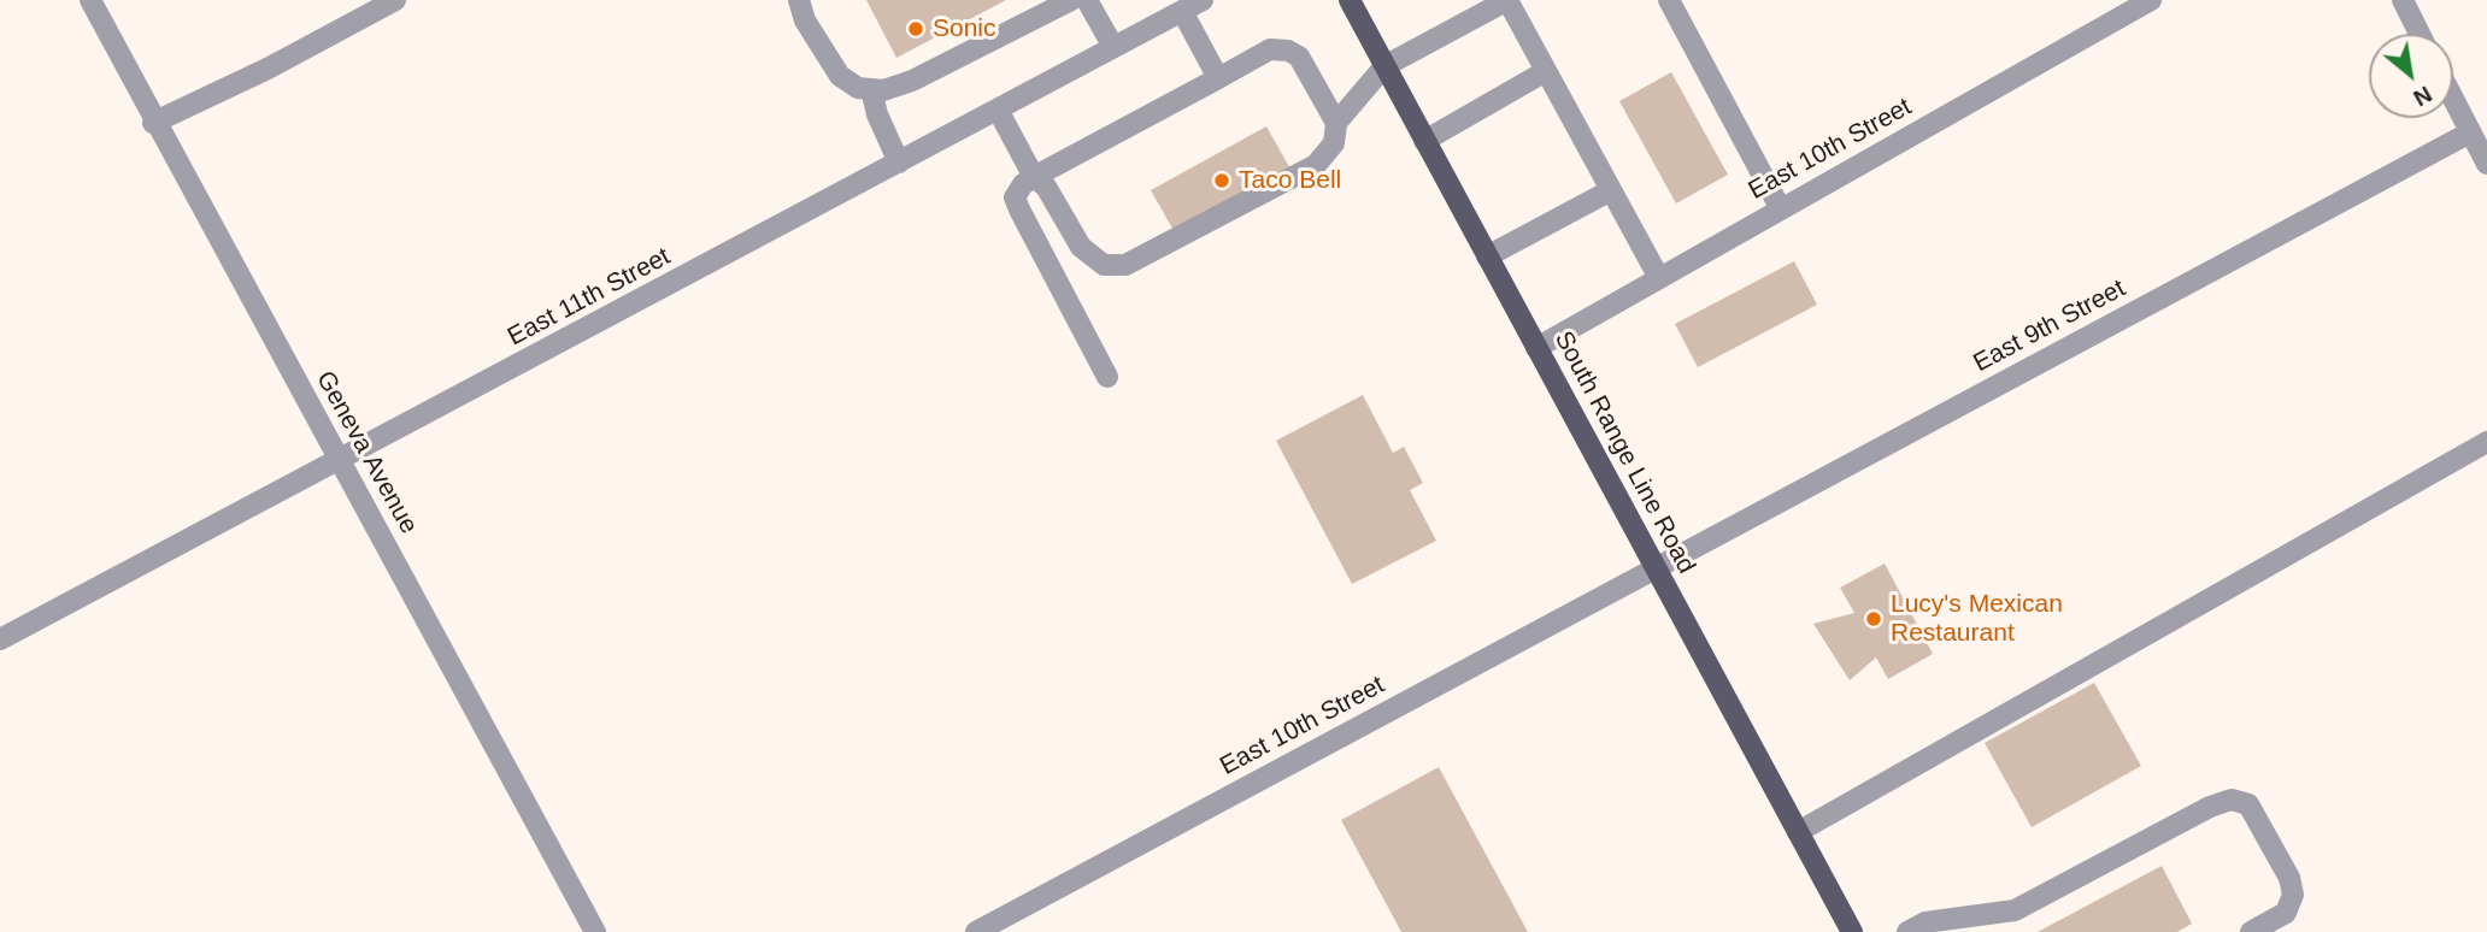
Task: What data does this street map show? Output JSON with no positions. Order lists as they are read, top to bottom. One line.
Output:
{"streets":{"main road":["South Range Line Road"],"street":["East 10th Street","East 11th Street","East 9th Street","Geneva Avenue"]},"crossings":[["East 10th Street","East 9th Street"],["East 10th Street","South Range Line Road"],["East 11th Street","Geneva Avenue"],["East 9th Street","South Range Line Road"]],"places":["Sonic","Taco Bell","Lucy's Mexican Restaurant"],"north":"bottom right"}
